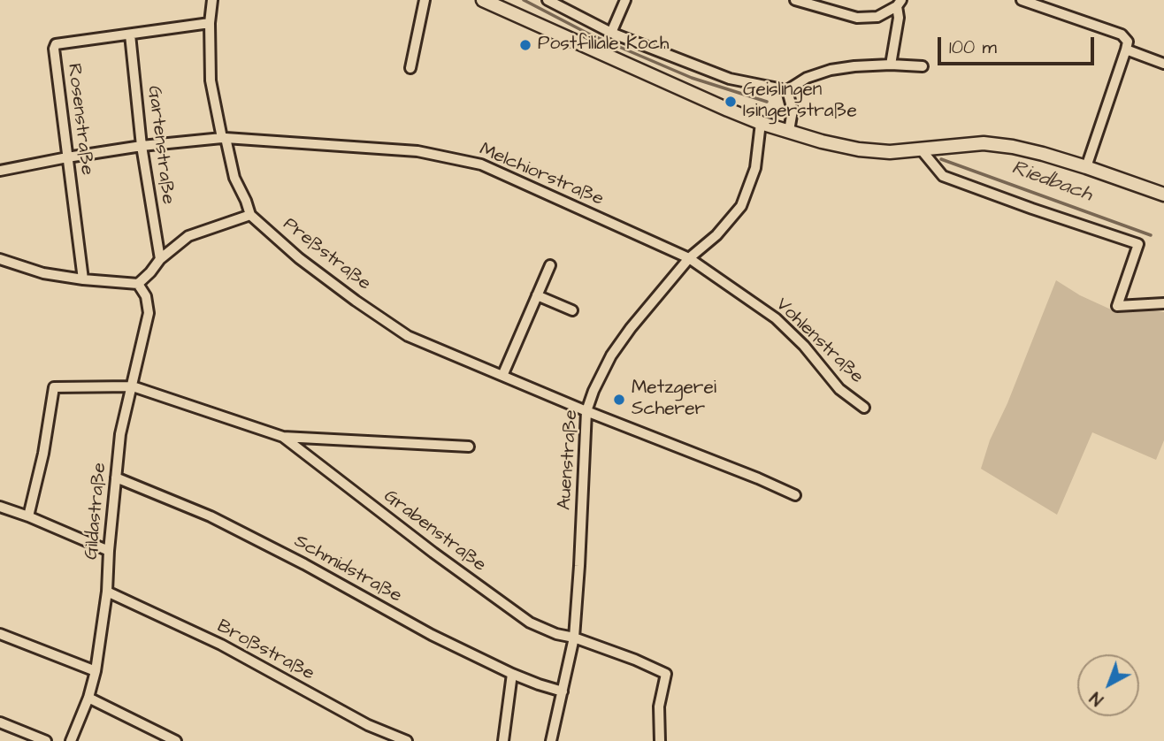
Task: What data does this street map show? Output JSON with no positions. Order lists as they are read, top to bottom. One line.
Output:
{"streets":{"street":["Rosenstraße","Gartenstraße","Melchiorstraße","Preßstraße","Vohlenstraße","Auenstraße","Gildastraße","Grabenstraße","Schmidstraße","Broßstraße"]},"crossings":[["Rosenstraße","Gartenstraße"],["Rosenstraße","Melchiorstraße"],["Rosenstraße","Preßstraße"],["Gartenstraße","Melchiorstraße"],["Melchiorstraße","Preßstraße"],["Melchiorstraße","Vohlenstraße"],["Melchiorstraße","Auenstraße"],["Preßstraße","Auenstraße"],["Vohlenstraße","Auenstraße"],["Auenstraße","Grabenstraße"],["Auenstraße","Schmidstraße"],["Gildastraße","Grabenstraße"],["Gildastraße","Schmidstraße"],["Gildastraße","Broßstraße"]],"water":["Riedbach"],"places":["Postfiliale Koch","Geislingen Isingerstraße","Metzgerei Scherer"],"scale_bar":"100 m","north":"bottom left"}
